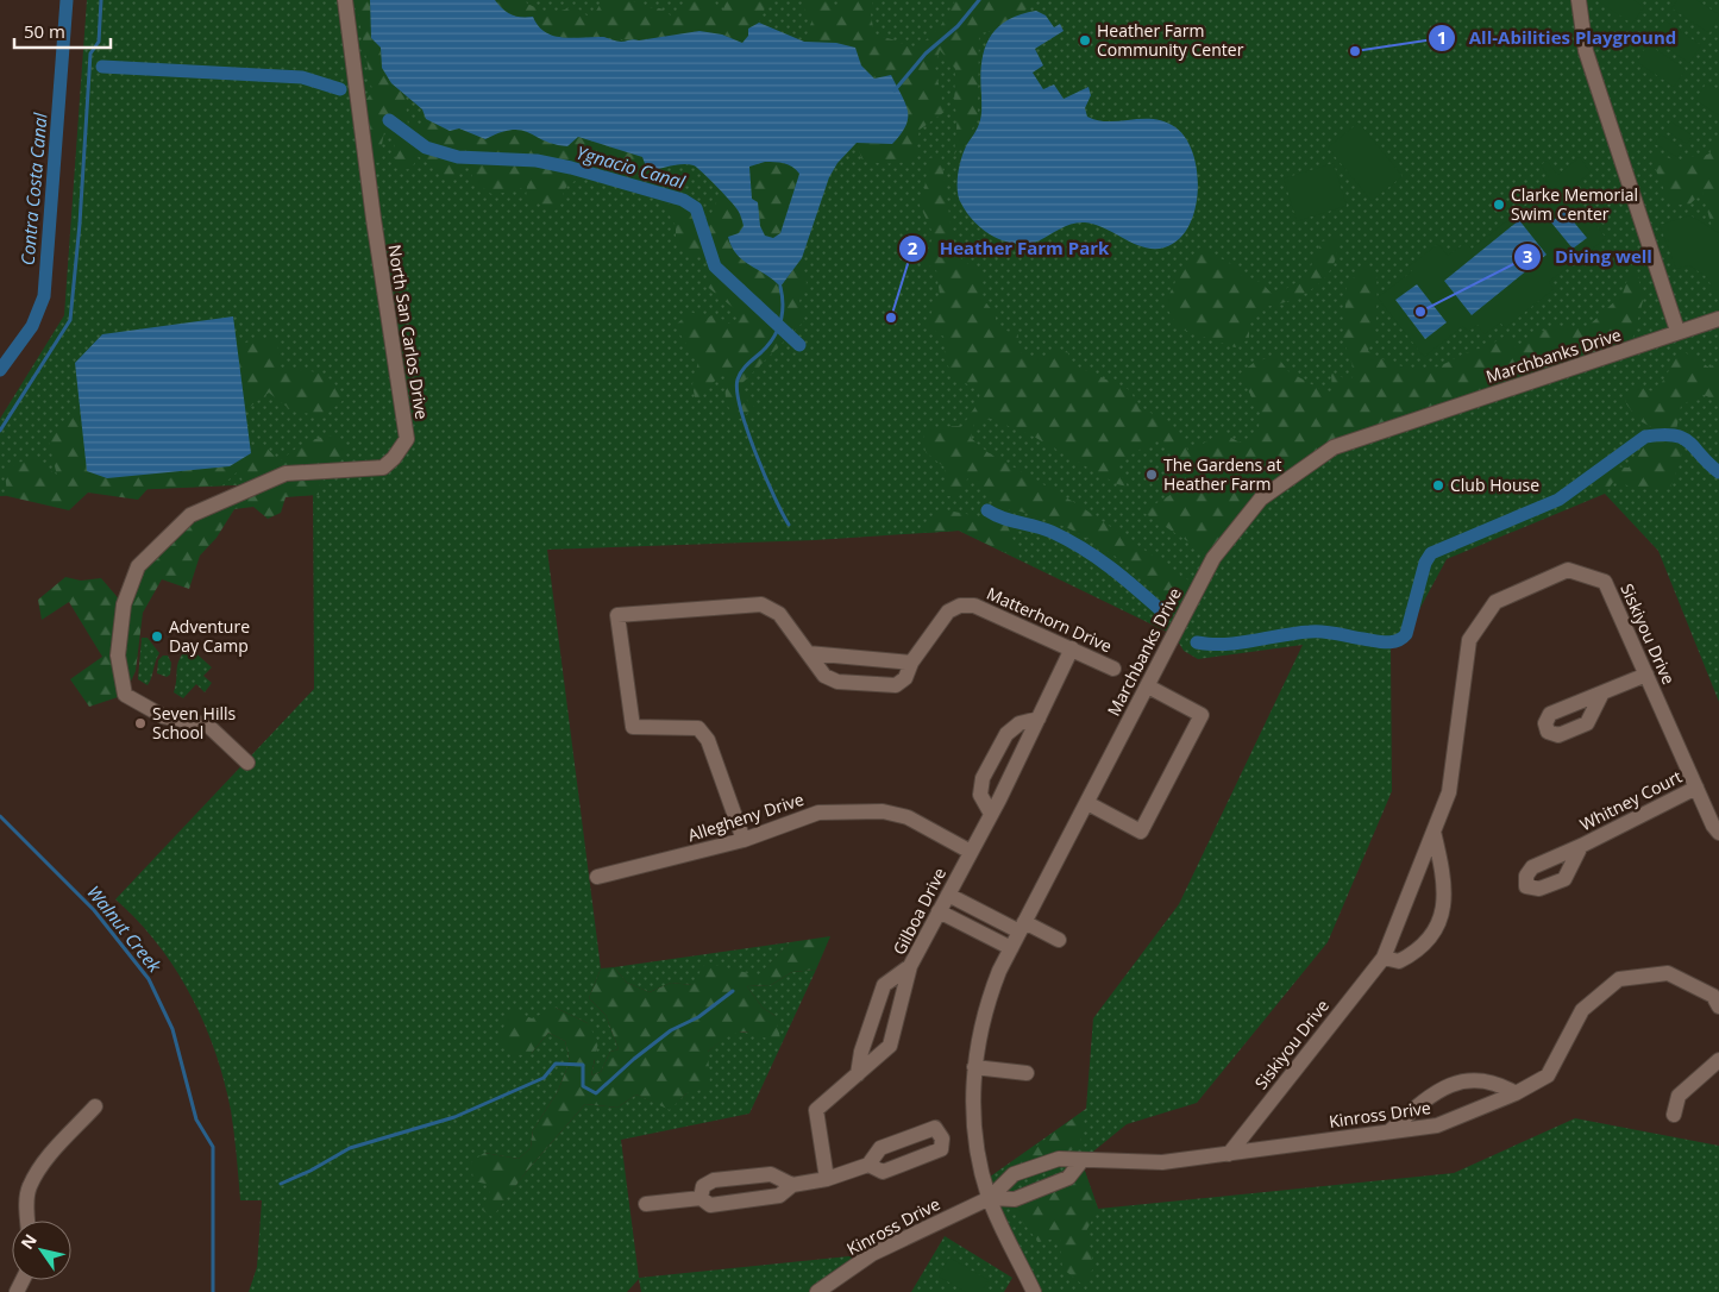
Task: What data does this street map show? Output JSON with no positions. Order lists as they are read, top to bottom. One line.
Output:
{"streets":{"street":["North San Carlos Drive","Marchbanks Drive","Matterhorn Drive","Siskiyou Drive","Whitney Court","Allegheny Drive","Gilboa Drive","Kinross Drive"]},"crossings":[["Marchbanks Drive","Kinross Drive"],["Matterhorn Drive","Allegheny Drive"],["Matterhorn Drive","Gilboa Drive"],["Siskiyou Drive","Whitney Court"],["Siskiyou Drive","Kinross Drive"],["Allegheny Drive","Gilboa Drive"]],"water":["Ygnacio Canal","Contra Costa Canal","Walnut Creek"],"places":["Heather Farm Community Center","All-Abilities Playground","Clarke Memorial Swim Center","Diving well","Heather Farm Park","The Gardens at Heather Farm","Club House","Adventure Day Camp","Seven Hills School"],"scale_bar":"50 m","north":"top left"}
